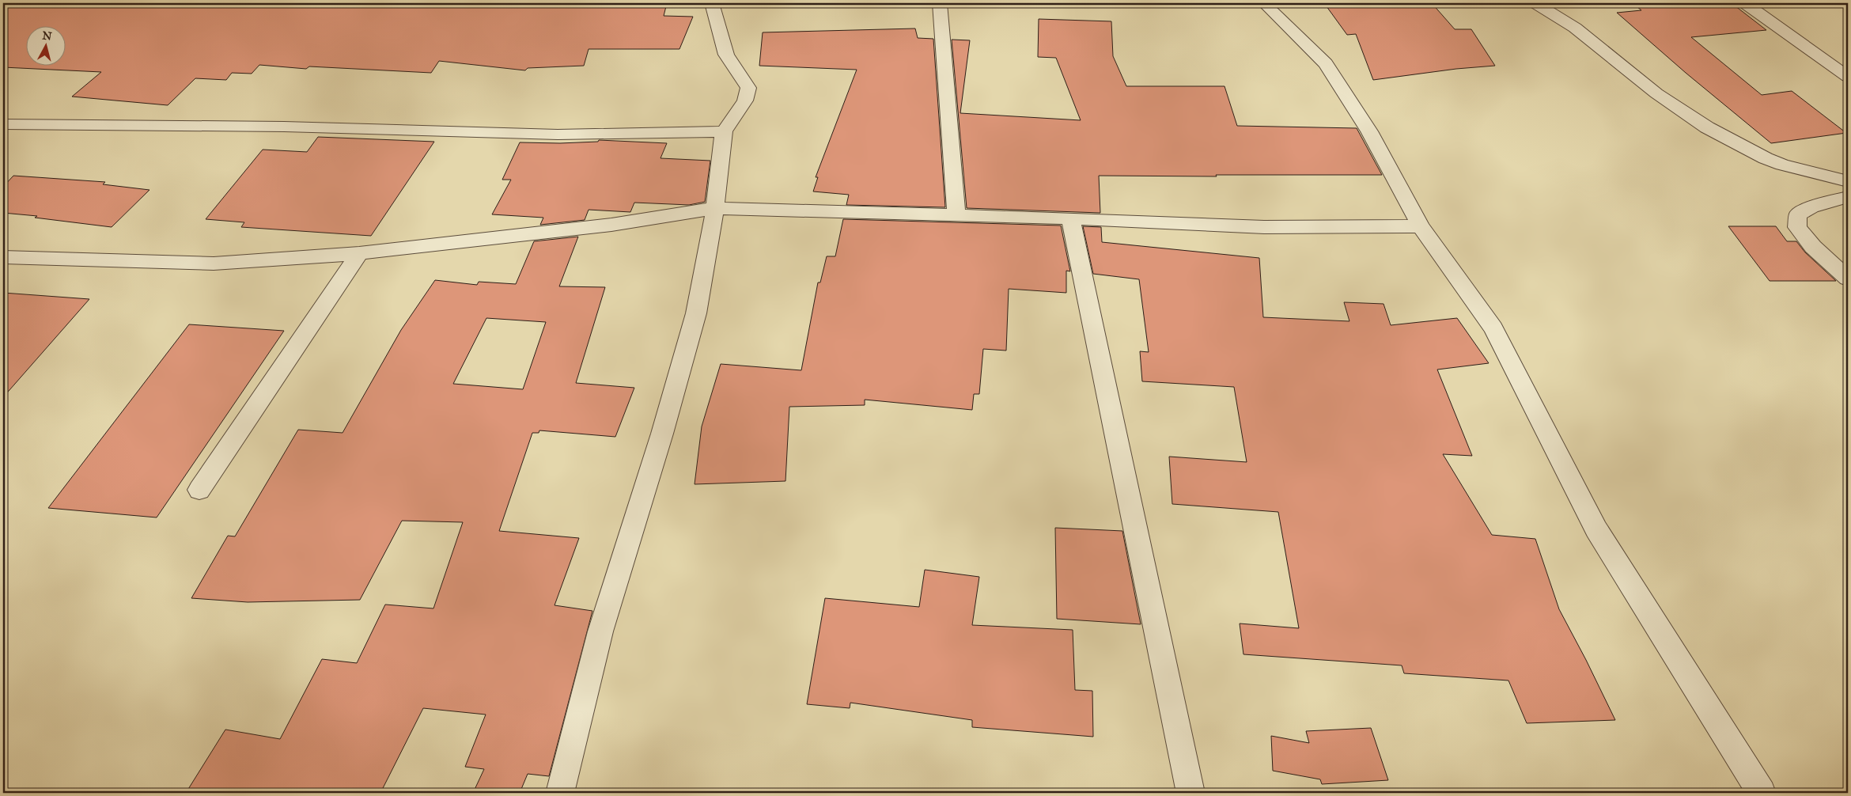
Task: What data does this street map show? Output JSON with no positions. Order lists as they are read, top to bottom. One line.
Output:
{"north":"top"}
